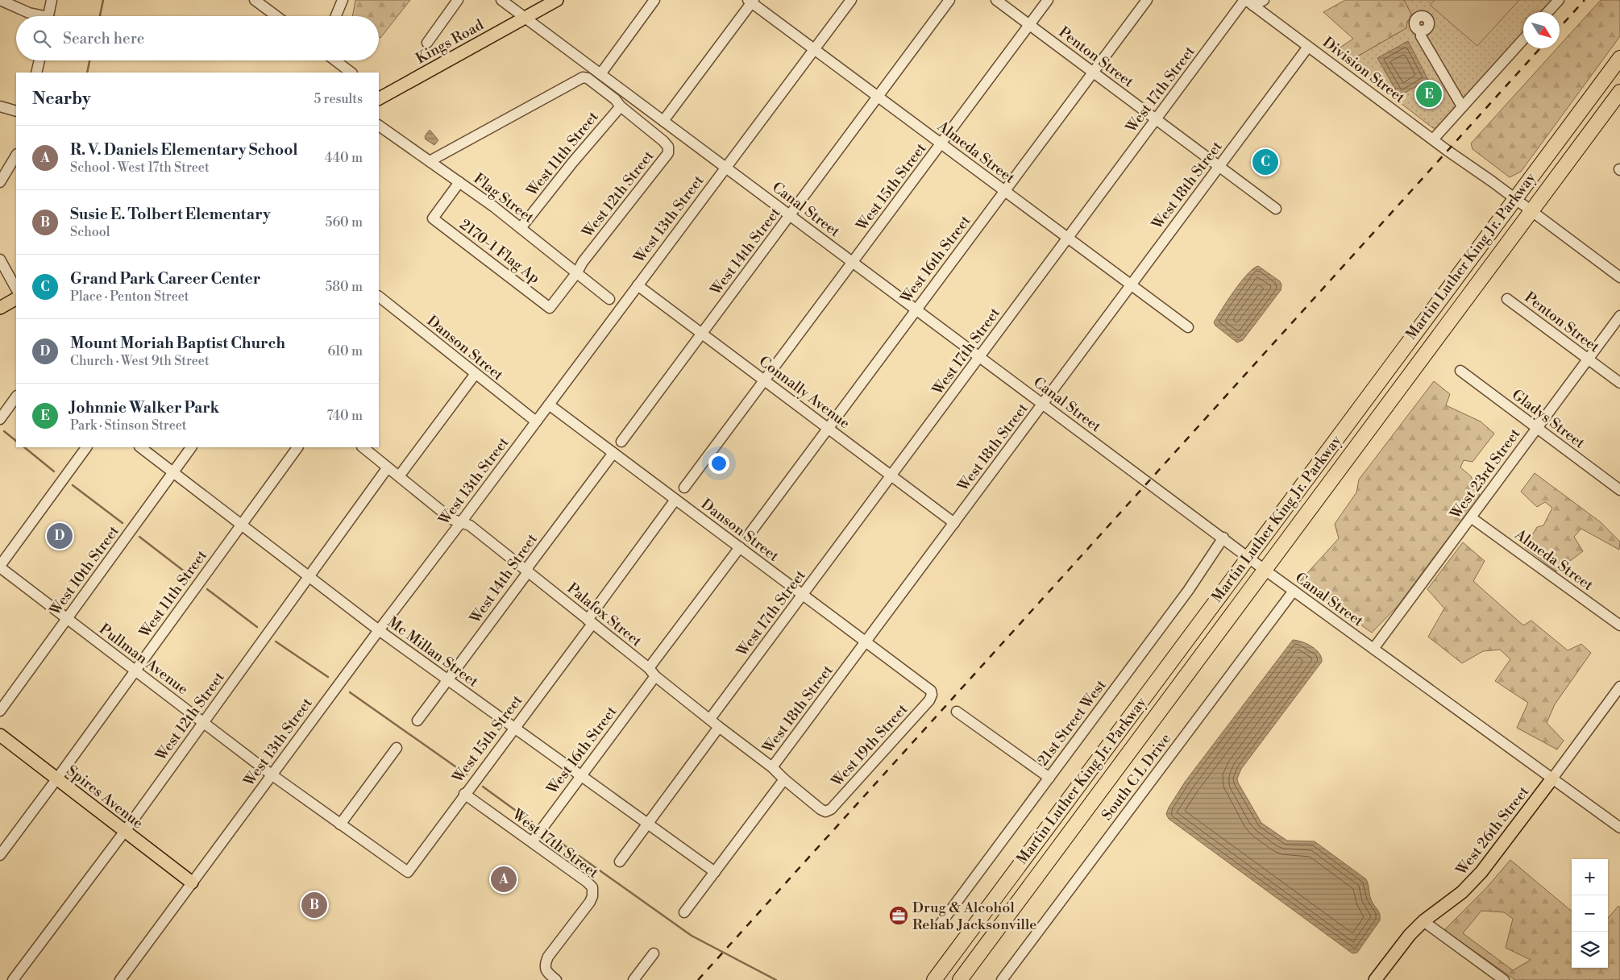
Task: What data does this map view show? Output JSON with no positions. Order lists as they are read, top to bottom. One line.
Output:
{"streets":{"highway":["Martin Luther King Jr. Parkway"],"main road":["Kings Road","Spires Avenue","West 26th Street"],"street":["Penton Street","Division Street","West 17th Street","Almeda Street","West 11th Street","West 18th Street","West 15th Street","West 12th Street","Flag Street","Canal Street","West 13th Street","2170-1 Flag Ap","West 14th Street","West 16th Street","Danson Street","Connally Avenue","Gladys Street","West 23rd Street","West 10th Street","Palafox Street","Mc Millan Street","Pullman Avenue","21st Street West","West 19th Street","South C L Drive"]},"crossings":[["Kings Road","Canal Street"],["Penton Street","West 17th Street"],["Penton Street","West 18th Street"],["Penton Street","West 15th Street"],["Penton Street","West 16th Street"],["Penton Street","West 23rd Street"],["Division Street","West 17th Street"],["Division Street","West 18th Street"],["Division Street","Martin Luther King Jr. Parkway"],["West 17th Street","Almeda Street"],["West 17th Street","West 15th Street"],["West 17th Street","Canal Street"],["West 17th Street","West 16th Street"],["West 17th Street","Danson Street"],["West 17th Street","Connally Avenue"],["West 17th Street","Palafox Street"],["West 17th Street","Mc Millan Street"],["Almeda Street","West 18th Street"],["Almeda Street","West 15th Street"],["Almeda Street","West 13th Street"],["Almeda Street","West 14th Street"],["Almeda Street","West 16th Street"],["Almeda Street","West 23rd Street"],["West 11th Street","West 12th Street"],["West 11th Street","Flag Street"],["West 11th Street","Mc Millan Street"],["West 11th Street","Pullman Avenue"],["West 11th Street","Spires Avenue"],["West 18th Street","Canal Street"],["West 18th Street","Danson Street"],["West 18th Street","Connally Avenue"],["West 18th Street","Palafox Street"],["West 15th Street","Canal Street"],["West 15th Street","Danson Street"],["West 15th Street","Connally Avenue"],["West 15th Street","Palafox Street"],["West 15th Street","Mc Millan Street"],["West 15th Street","Pullman Avenue"],["West 12th Street","Flag Street"],["West 12th Street","2170-1 Flag Ap"],["West 12th Street","Palafox Street"],["West 12th Street","Mc Millan Street"],["West 12th Street","Pullman Avenue"],["West 12th Street","Spires Avenue"],["Flag Street","2170-1 Flag Ap"],["Canal Street","West 13th Street"],["Canal Street","West 14th Street"],["Canal Street","Martin Luther King Jr. Parkway"],["Canal Street","West 16th Street"],["Canal Street","West 23rd Street"],["Canal Street","21st Street West"],["Canal Street","South C L Drive"],["Canal Street","West 26th Street"],["West 13th Street","Danson Street"],["West 13th Street","Connally Avenue"],["West 13th Street","Palafox Street"],["West 13th Street","Mc Millan Street"],["West 13th Street","Pullman Avenue"],["West 13th Street","Spires Avenue"],["West 14th Street","Danson Street"],["West 14th Street","Connally Avenue"],["West 14th Street","Palafox Street"],["West 14th Street","Mc Millan Street"],["West 16th Street","Danson Street"],["West 16th Street","Connally Avenue"],["West 16th Street","Palafox Street"],["West 16th Street","Mc Millan Street"],["Danson Street","West 19th Street"],["Gladys Street","West 23rd Street"],["West 10th Street","Mc Millan Street"],["West 10th Street","Pullman Avenue"],["Palafox Street","West 19th Street"]],"places":{"office":["Drug & Alcohol Rehab Jacksonville"]},"north":"bottom right","page":{"search":"Search here","heading":["Nearby","5 results"],"pins":["E","C","D","A","B"],"list":[{"mark":"A","name":"R. V. Daniels Elementary School","note":"School · West 17th Street","value":"440 m"},{"mark":"B","name":"Susie E. Tolbert Elementary","note":"School","value":"560 m"},{"mark":"C","name":"Grand Park Career Center","note":"Place · Penton Street","value":"580 m"},{"mark":"D","name":"Mount Moriah Baptist Church","note":"Church · West 9th Street","value":"610 m"},{"mark":"E","name":"Johnnie Walker Park","note":"Park · Stinson Street","value":"740 m"}],"map_buttons":["+","−"]}}
